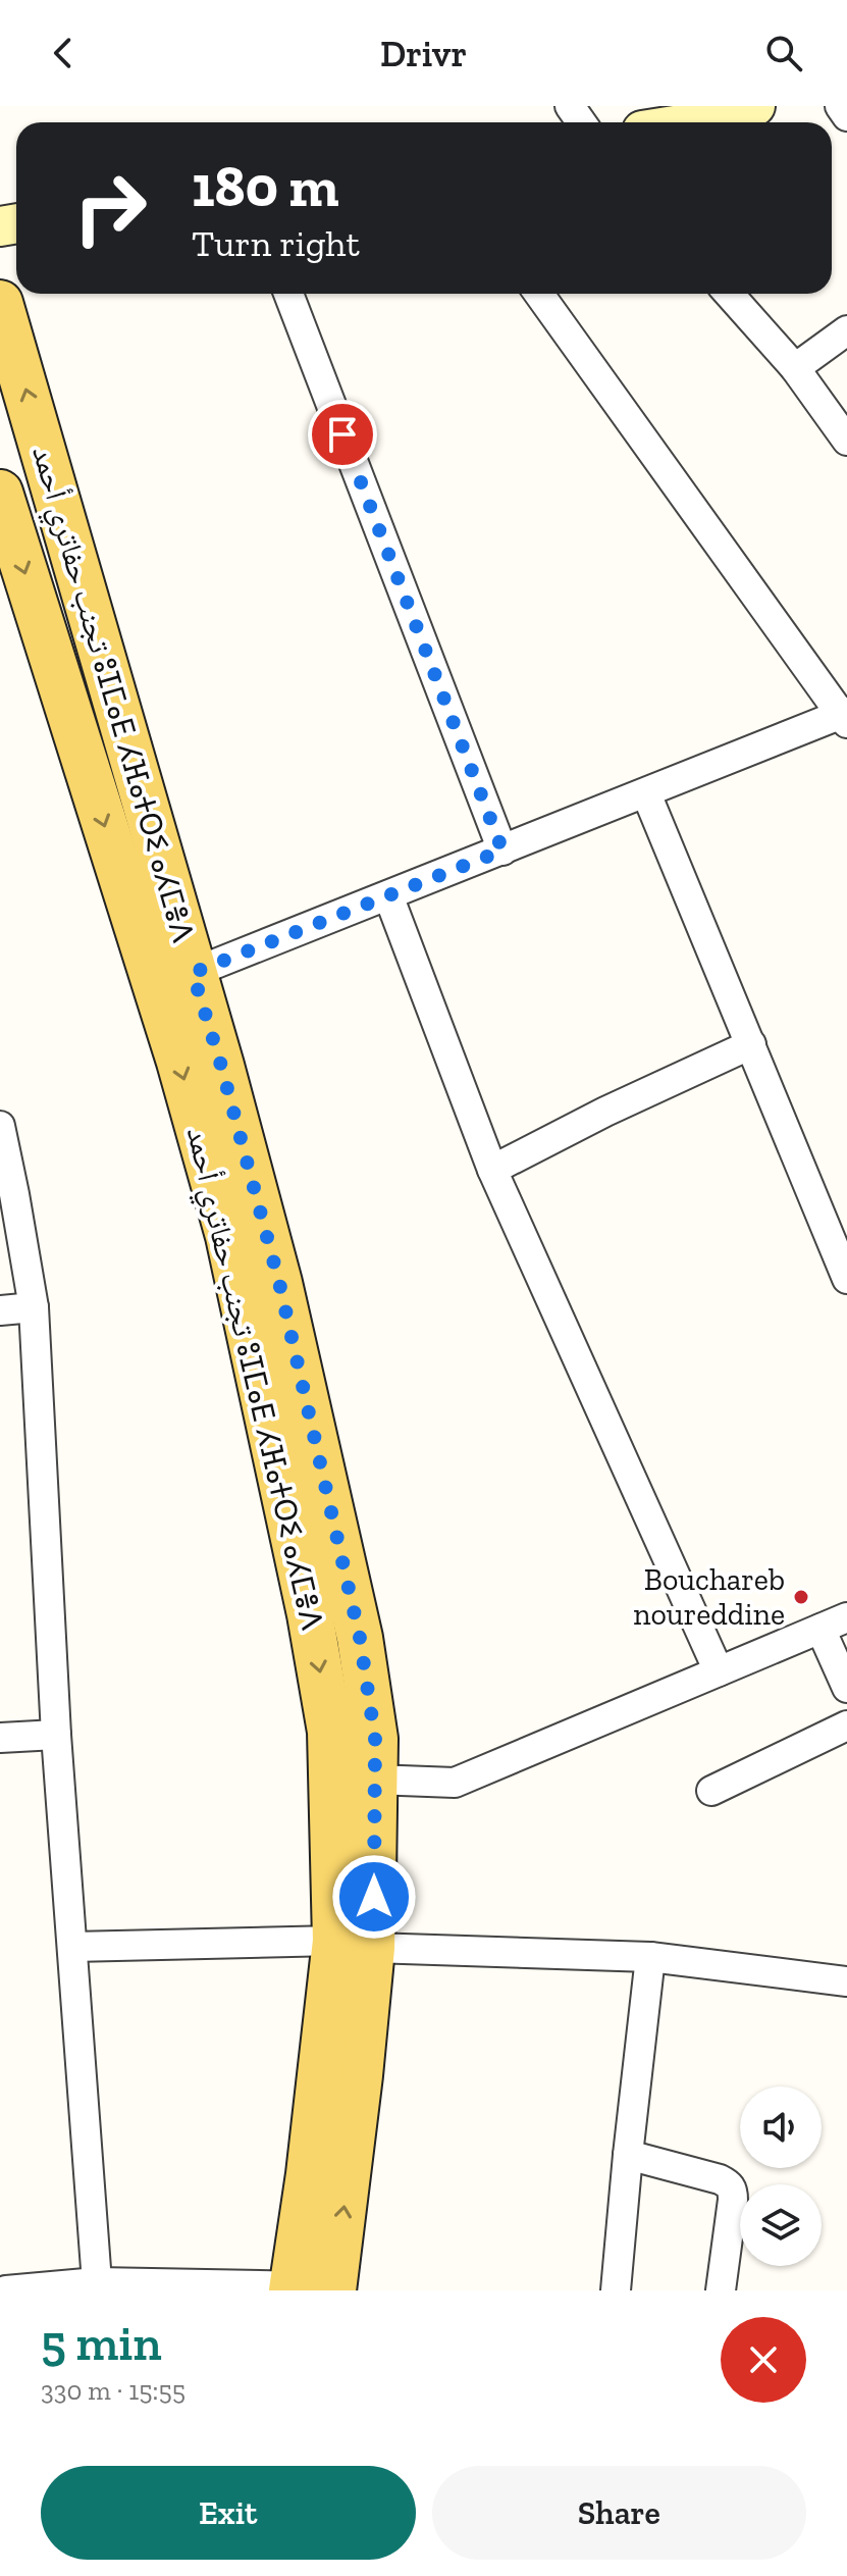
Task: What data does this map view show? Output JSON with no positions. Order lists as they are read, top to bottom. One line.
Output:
{"streets":{"main road":["تجنب حفاتري أحمد ⵓⵊⵎⴰⴹ ⵃⴼⴰⵜⵔⵉ ⴰⵃⵎⴻⴷ"]},"places":["Bouchareb noureddine"],"page":{"header":"Drivr","turn":["180 m","Turn right"],"heading":["5 min","330 m · 15:55"],"buttons":["Exit","Share"]}}
